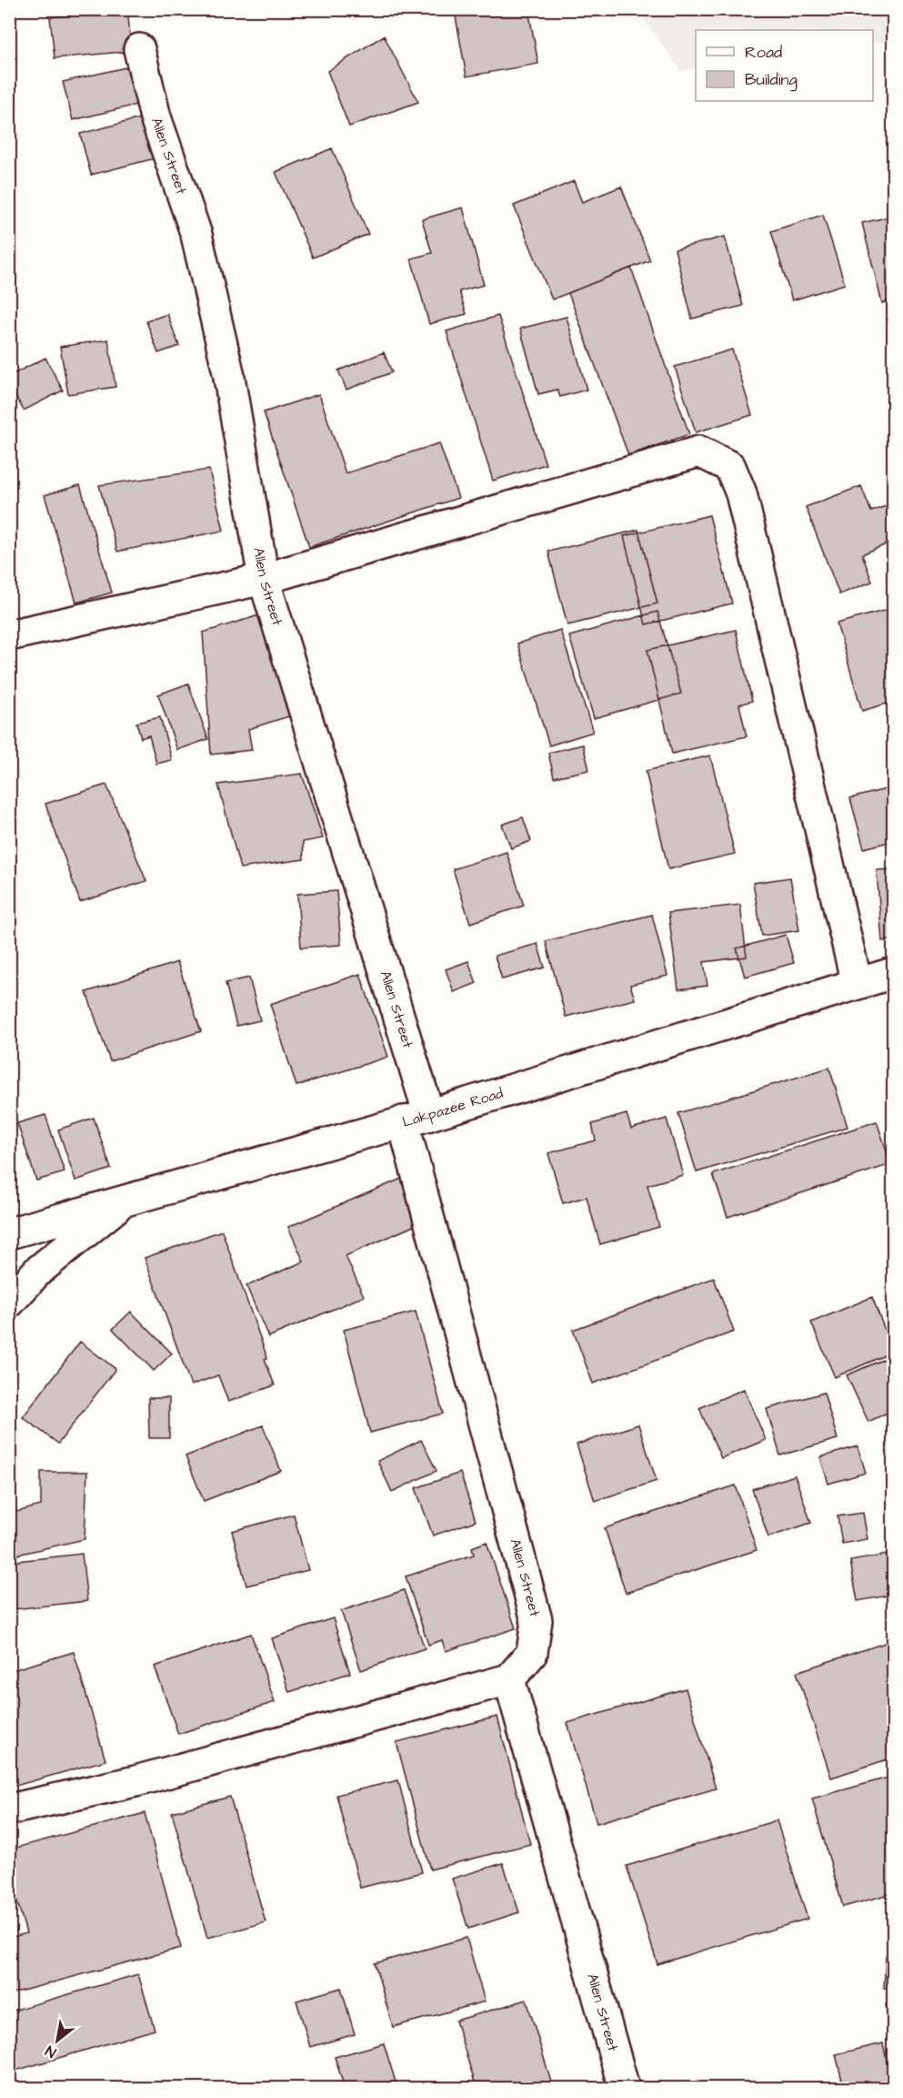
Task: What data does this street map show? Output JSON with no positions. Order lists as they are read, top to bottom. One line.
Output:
{"streets":{"street":["Allen Street","Lakpazee Road"]},"crossings":[["Allen Street","Lakpazee Road"]],"legend":["Road","Building"],"north":"bottom left"}
